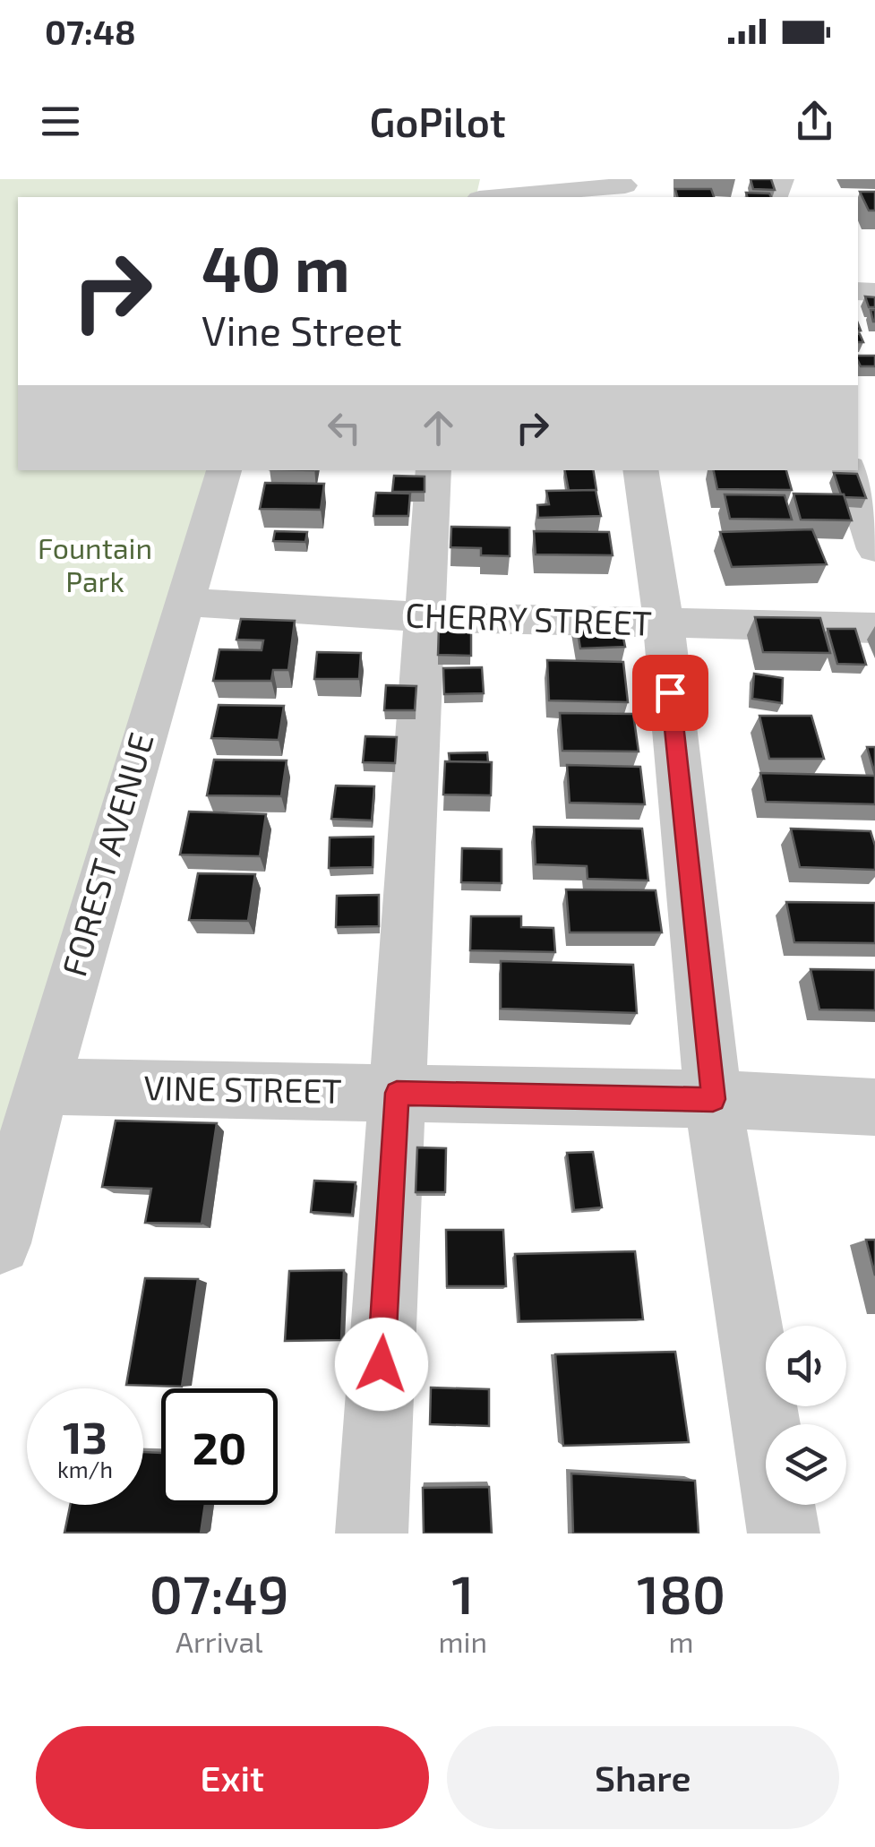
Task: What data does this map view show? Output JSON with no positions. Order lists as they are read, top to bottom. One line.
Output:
{"streets":{"street":["CHERRY STREET","FOREST AVENUE","VINE STREET"]},"crossings":[["CHERRY STREET","FOREST AVENUE"],["FOREST AVENUE","VINE STREET"]],"parks":["Fountain Park"],"page":{"status":"07:48","header":"GoPilot","turn":["40 m","Vine Street"],"speed":"13 km/h","limit":"20","eta":["07:49","Arrival","1","min","180","m"],"buttons":["Exit","Share"]}}
